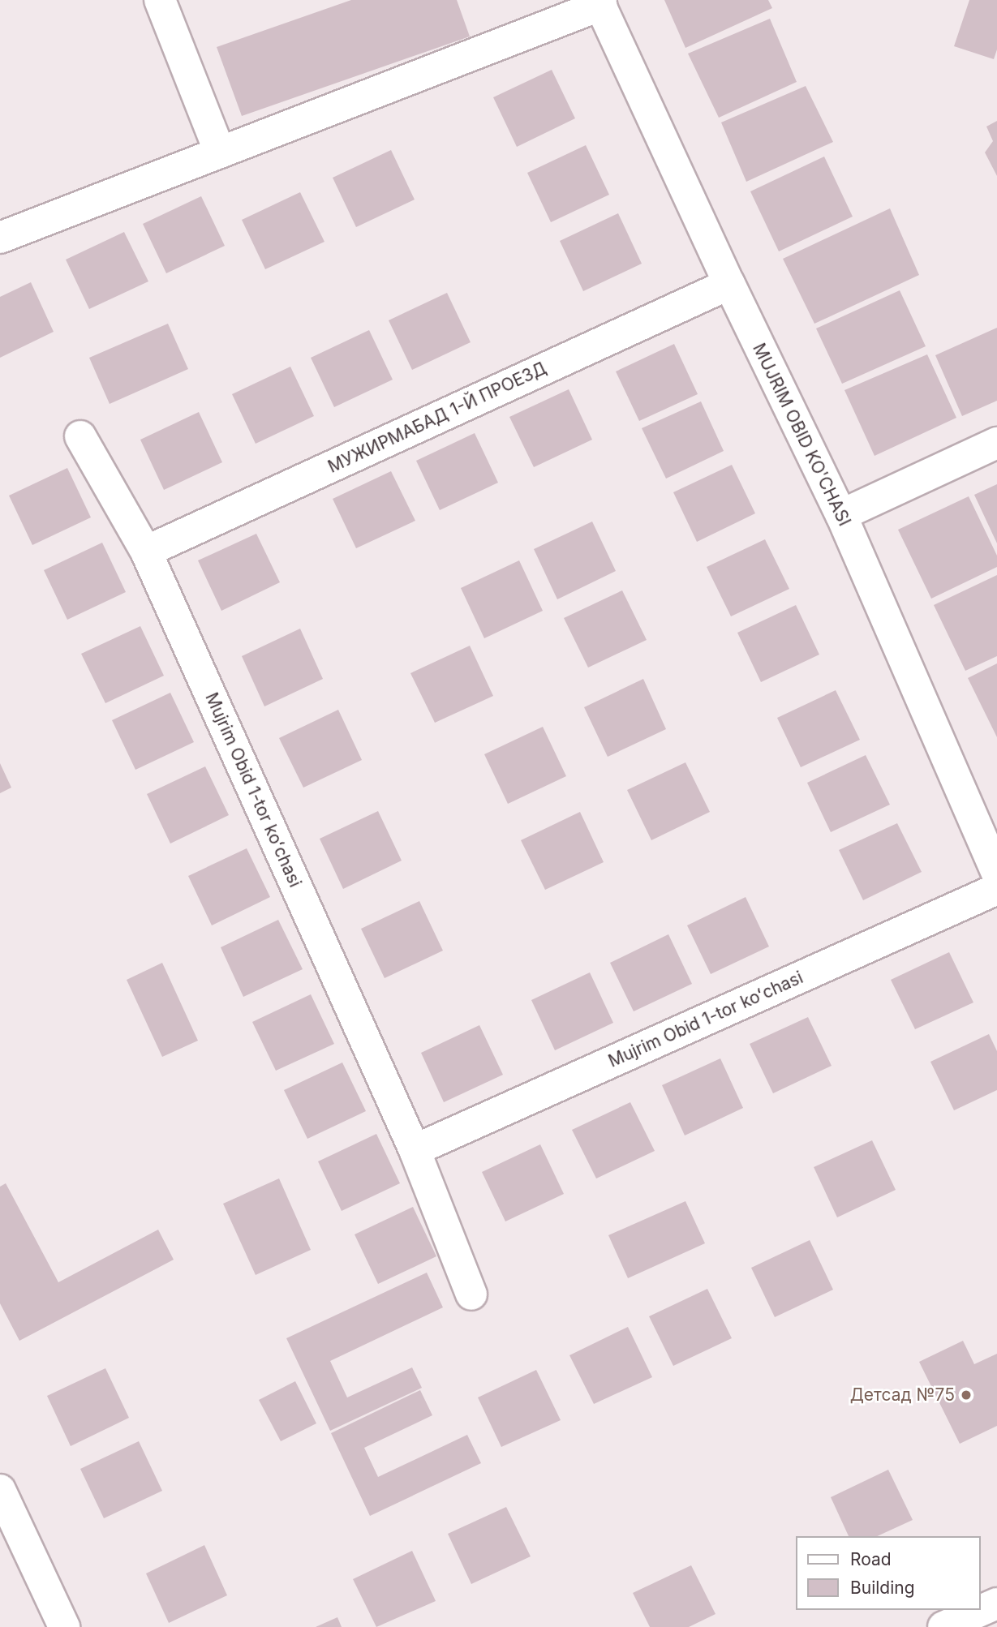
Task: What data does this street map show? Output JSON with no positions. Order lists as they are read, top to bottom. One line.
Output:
{"streets":{"street":["МУЖИРМАБАД 1-Й ПРОЕЗД","MUJRIM OBID KO'CHASI","Mujrim Obid 1-tor koʻchasi"]},"crossings":[["МУЖИРМАБАД 1-Й ПРОЕЗД","MUJRIM OBID KO'CHASI"],["МУЖИРМАБАД 1-Й ПРОЕЗД","Mujrim Obid 1-tor koʻchasi"]],"places":["Детсад №75"],"legend":["Road","Building"]}
